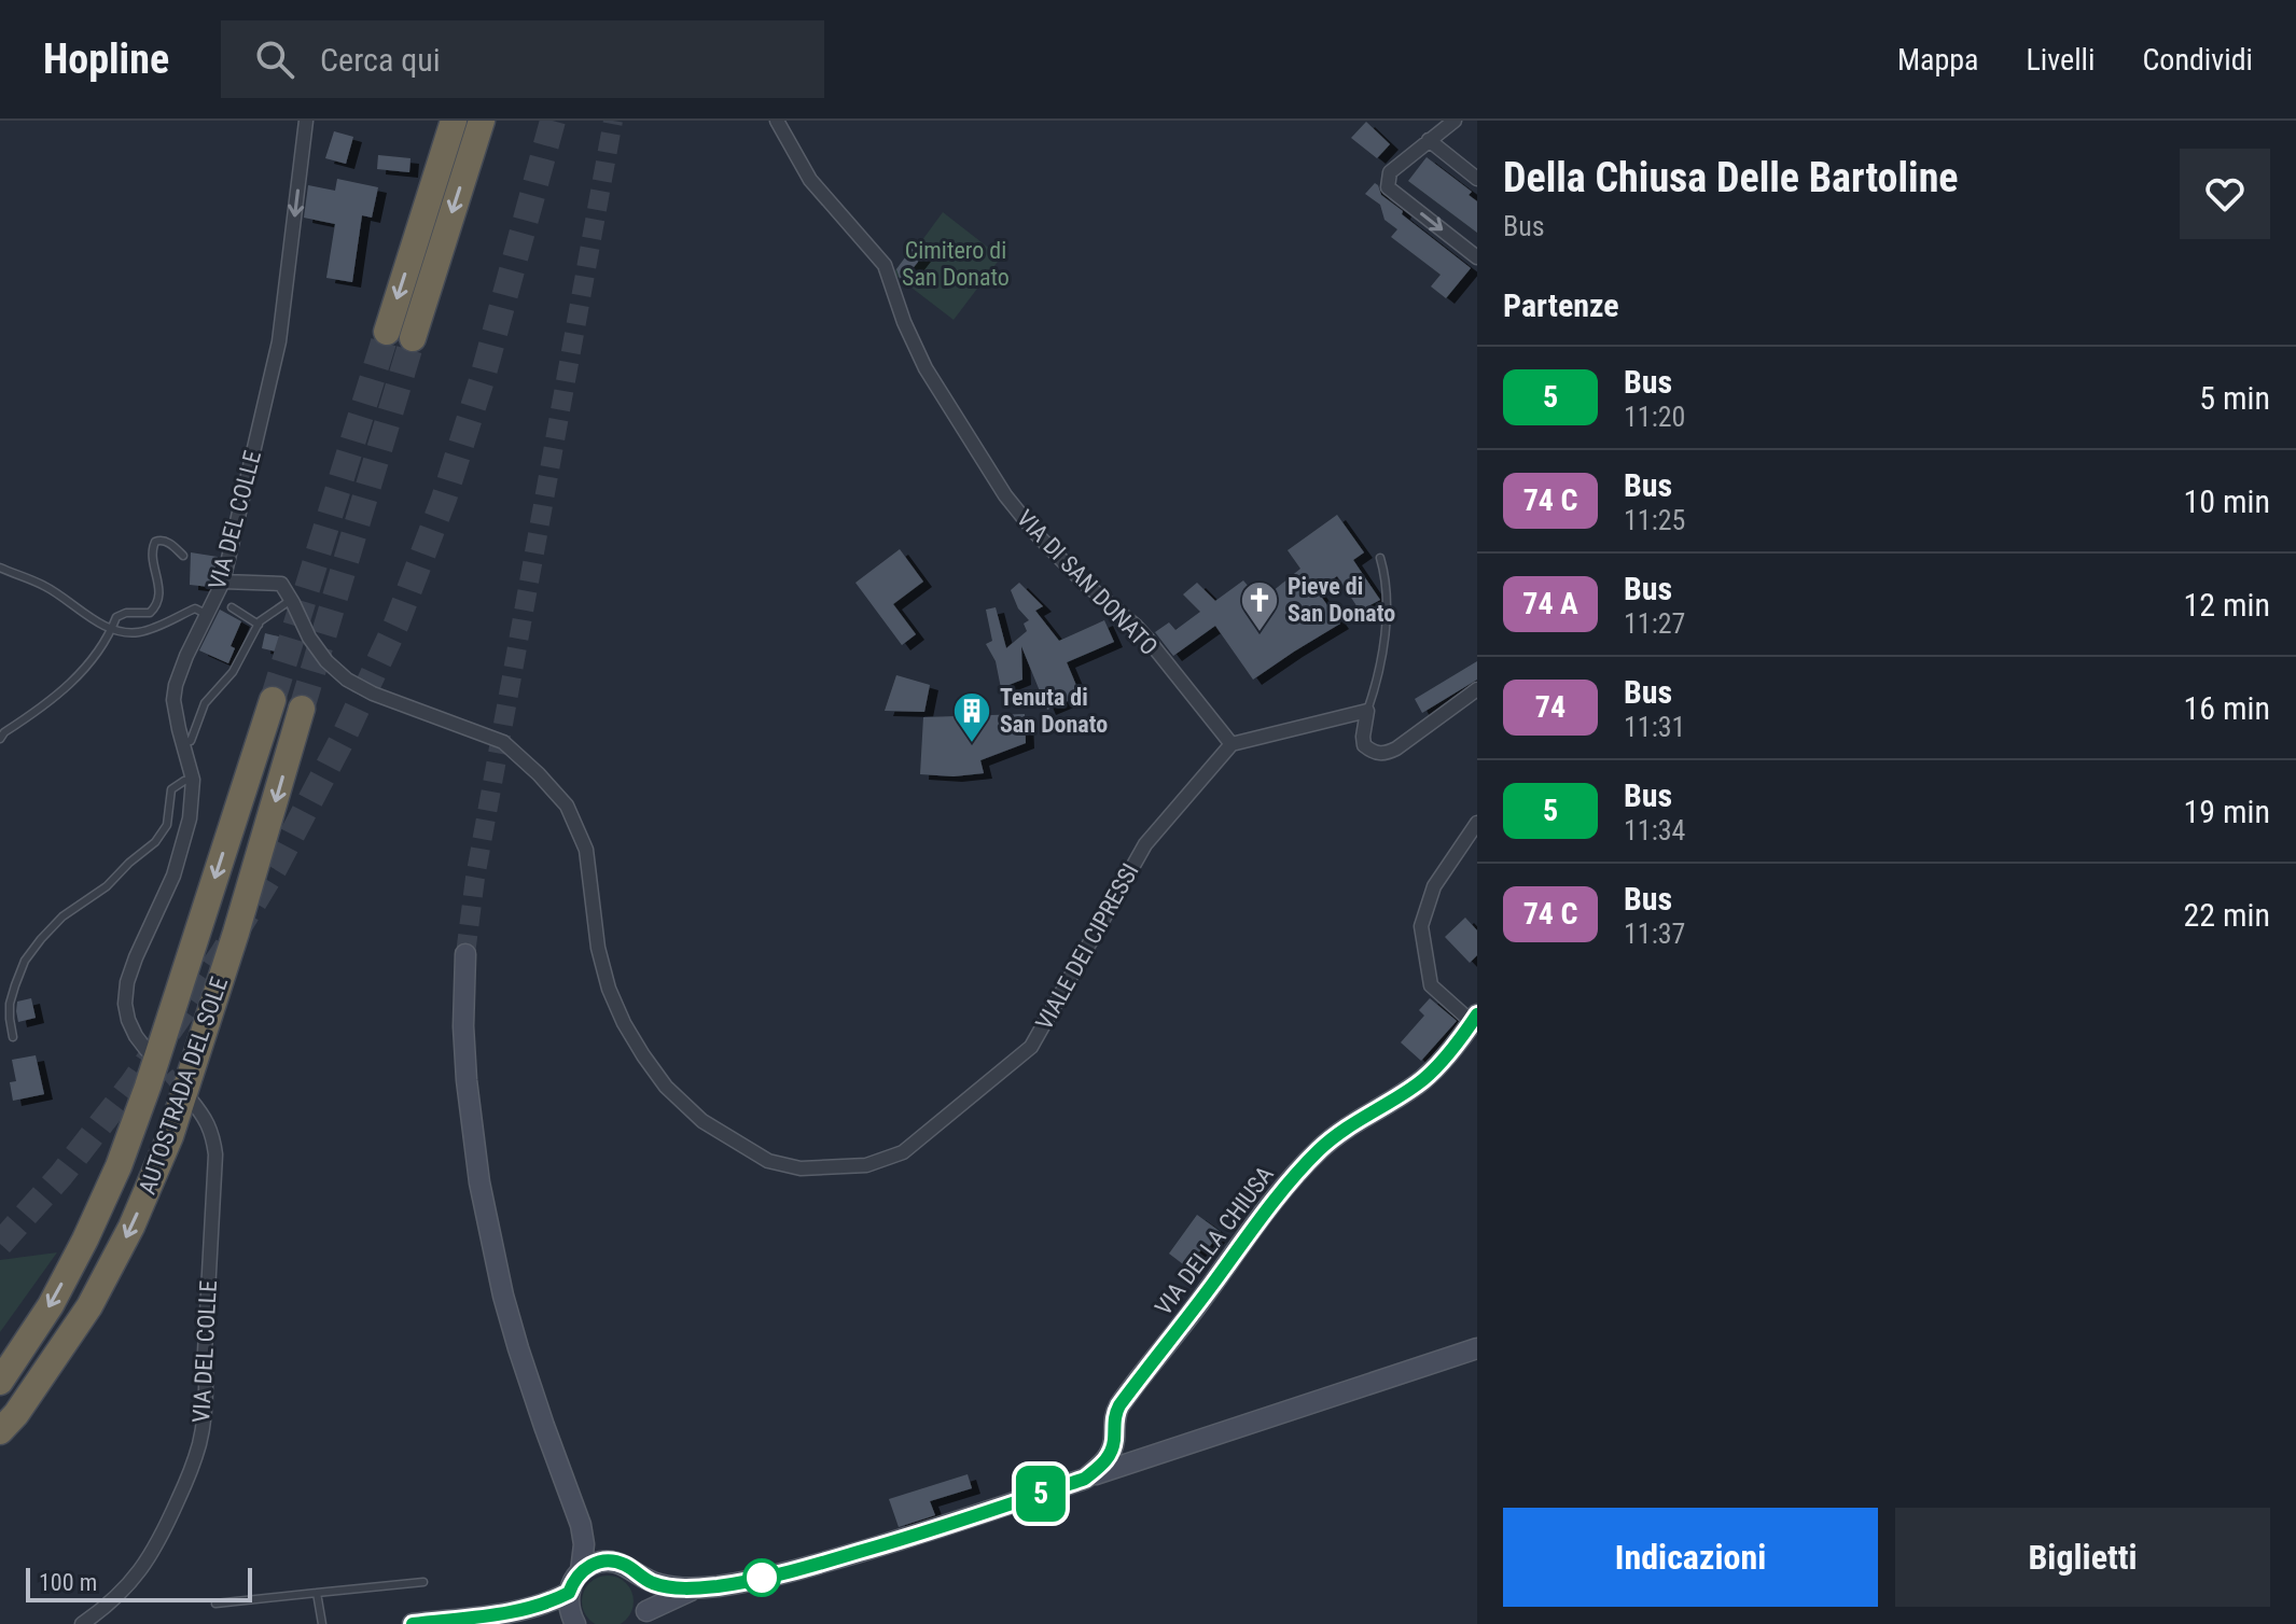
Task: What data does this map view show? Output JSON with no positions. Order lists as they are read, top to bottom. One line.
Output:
{"streets":{"highway":["AUTOSTRADA DEL SOLE"],"main road":["VIA DELLA CHIUSA"],"street":["VIA DEL COLLE","VIA DI SAN DONATO","VIALE DEI CIPRESSI"]},"crossings":[["VIA DI SAN DONATO","VIALE DEI CIPRESSI"]],"one_way":["AUTOSTRADA DEL SOLE"],"parks":["Cimitero di San Donato"],"places":{"church":["Pieve di San Donato"],"building":["Tenuta di San Donato"]},"lines":["bus line 5"],"scale_bar":"100 m","page":{"header":"Hopline","search":"Cerca qui","nav":["Mappa","Livelli","Condividi"],"on_map":"5","heading":[["Della Chiusa Delle Bartoline","Bus"],"Partenze"],"list":[{"mark":"5","name":"Bus","note":"11:20","value":"5 min"},{"mark":"74 C","name":"Bus","note":"11:25","value":"10 min"},{"mark":"74 A","name":"Bus","note":"11:27","value":"12 min"},{"mark":"74","name":"Bus","note":"11:31","value":"16 min"},{"mark":"5","name":"Bus","note":"11:34","value":"19 min"},{"mark":"74 C","name":"Bus","note":"11:37","value":"22 min"}],"buttons":["Indicazioni","Biglietti"],"scale":"100 m"}}
